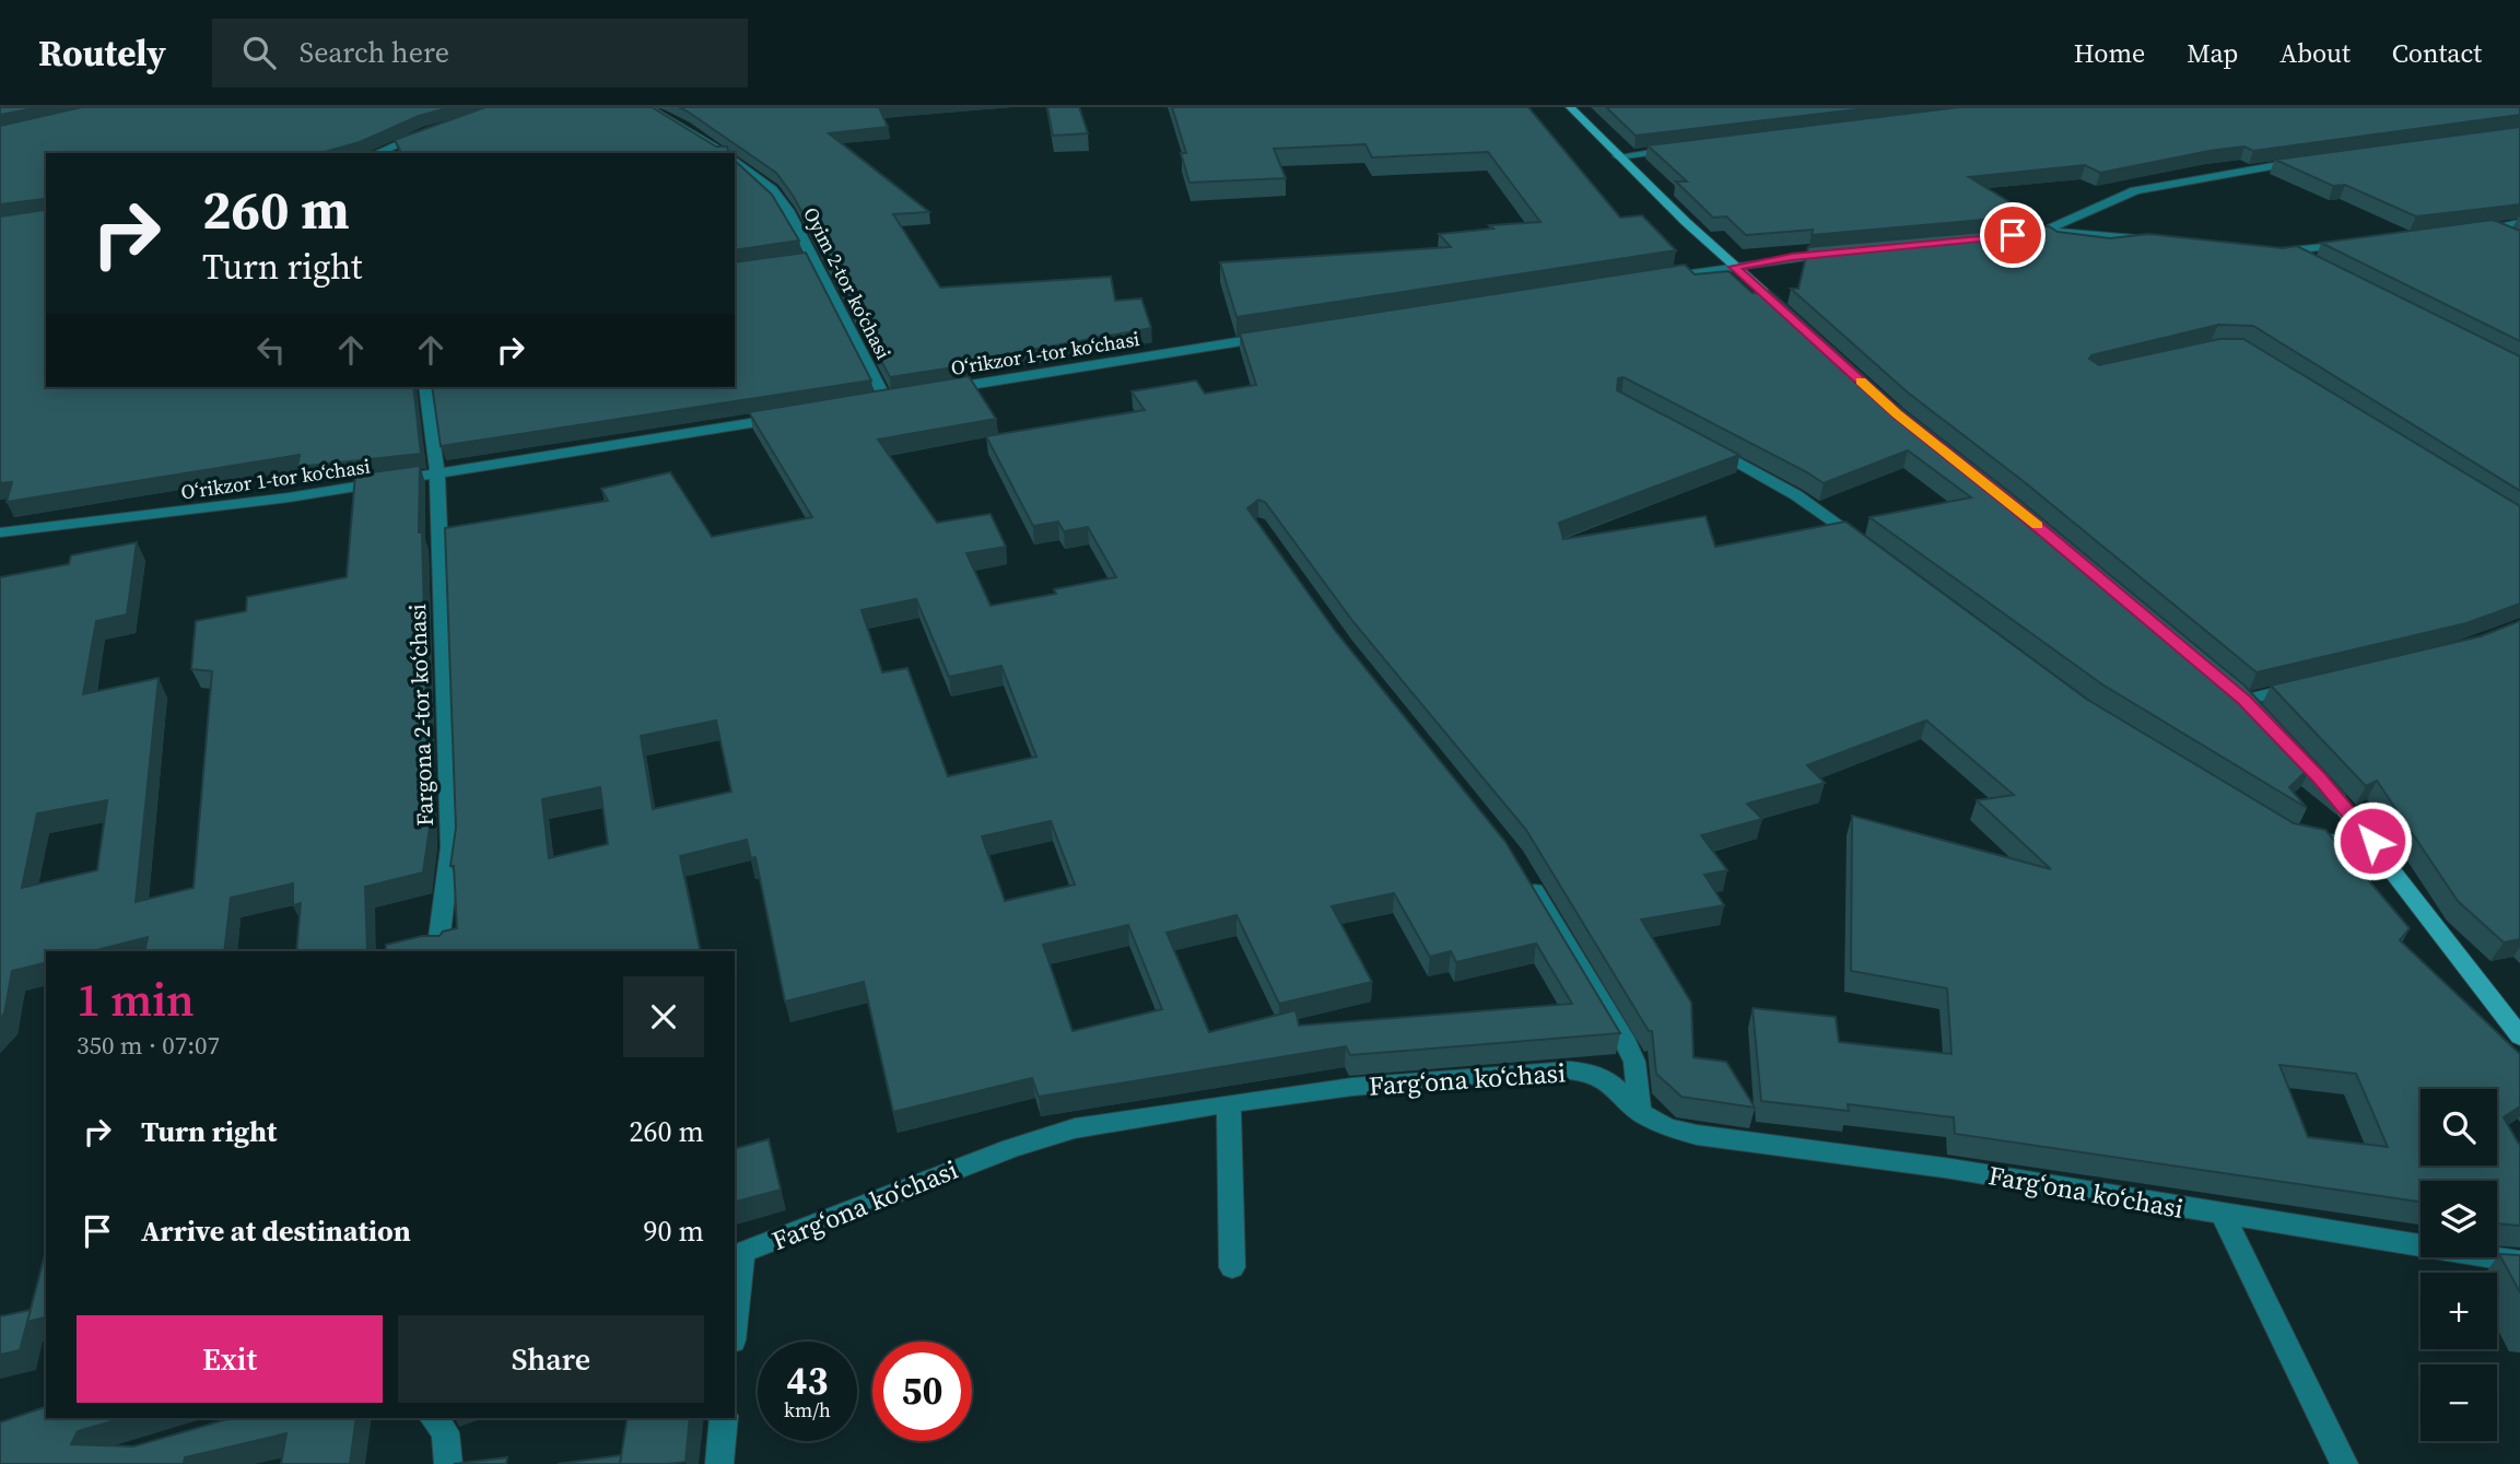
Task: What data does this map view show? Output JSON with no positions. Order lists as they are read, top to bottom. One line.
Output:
{"streets":{"street":["Oyim 2-tor koʻchasi","Oʻrikzor 1-tor koʻchasi","Fargona 2-tor koʻchasi","Fargʻona koʻchasi"]},"crossings":[["Oʻrikzor 1-tor koʻchasi","Fargona 2-tor koʻchasi"]],"page":{"header":"Routely","search":"Search here","nav":["Home","Map","About","Contact"],"turn":["260 m","Turn right"],"heading":["1 min","350 m · 07:07"],"list":[{"name":"Turn right","value":"260 m"},{"name":"Arrive at destination","value":"90 m"}],"map_buttons":["+","−"],"buttons":["Exit","Share"],"speed":"43 km/h","limit":"50"}}
